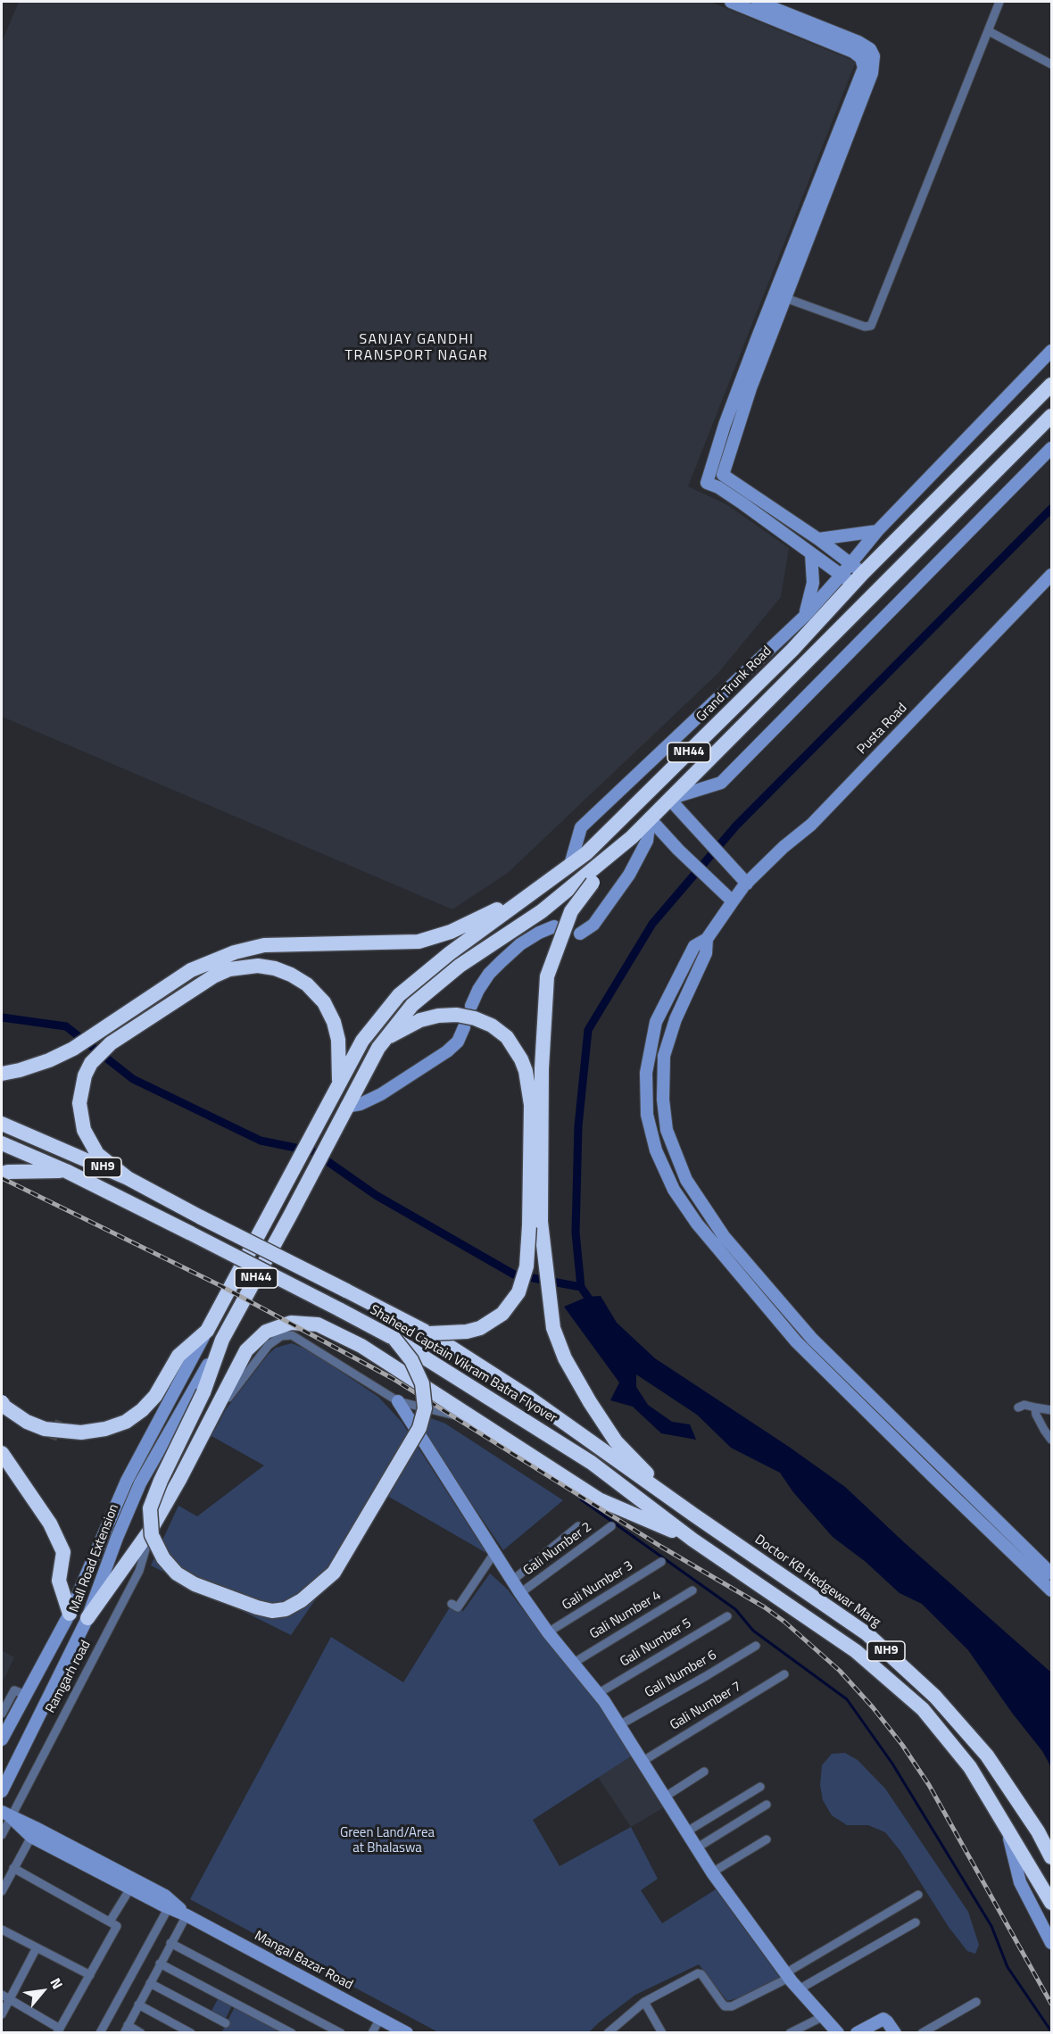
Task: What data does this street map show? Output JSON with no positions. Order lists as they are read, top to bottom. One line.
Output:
{"streets":{"highway":["Grand Trunk Road","NH44","NH9","Shaheed Captain Vikram Batra Flyover","Doctor KB Hedgewar Marg"],"main road":["Pusta Road","Mall Road Extension","Mangal Bazar Road"],"street":["Gali Number 2","Gali Number 3","Gali Number 4","Gali Number 5","Gali Number 6","Ramgarh road","Gali Number 7"]},"crossings":[["Grand Trunk Road","Mall Road Extension"],["NH44","Mall Road Extension"],["NH9","Shaheed Captain Vikram Batra Flyover"],["Shaheed Captain Vikram Batra Flyover","Doctor KB Hedgewar Marg"]],"districts":["SANJAY GANDHI TRANSPORT NAGAR"],"parks":["Green Land/Area at Bhalaswa"],"north":"top right"}
